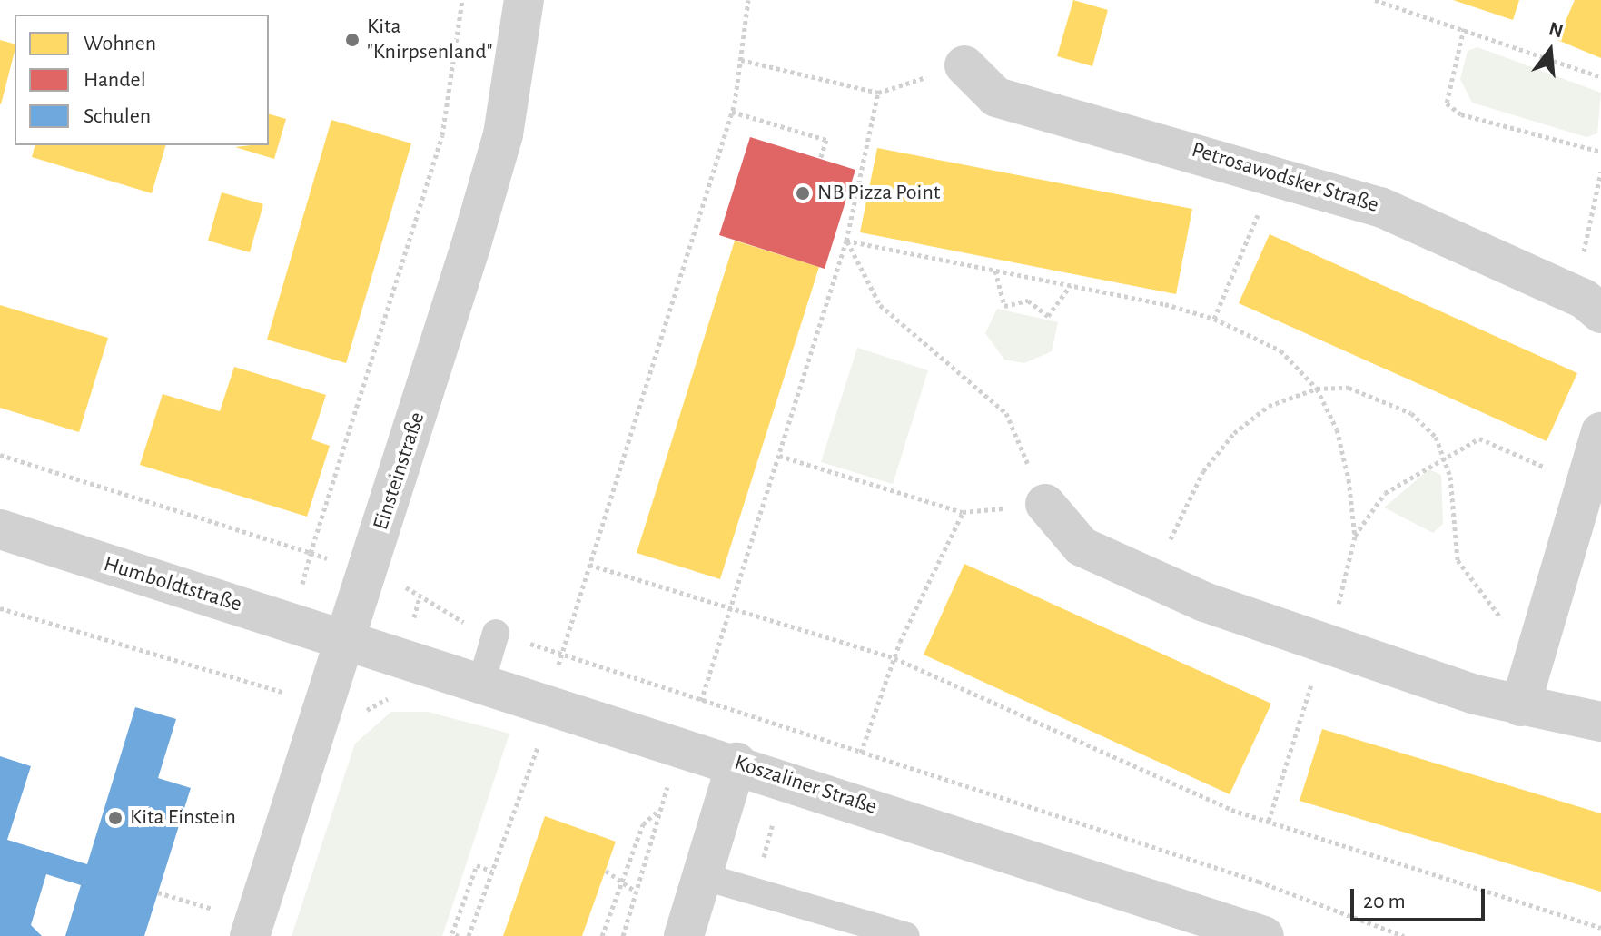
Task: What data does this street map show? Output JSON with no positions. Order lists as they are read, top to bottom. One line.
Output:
{"streets":{"street":["Petrosawodsker Straße","Einsteinstraße","Humboldtstraße","Koszaliner Straße"]},"crossings":[["Einsteinstraße","Humboldtstraße"],["Einsteinstraße","Koszaliner Straße"],["Humboldtstraße","Koszaliner Straße"]],"places":["Kita \"Knirpsenland\"","NB Pizza Point","Kita Einstein"],"legend":["Wohnen","Handel","Schulen"],"scale_bar":"20 m","north":"top"}
